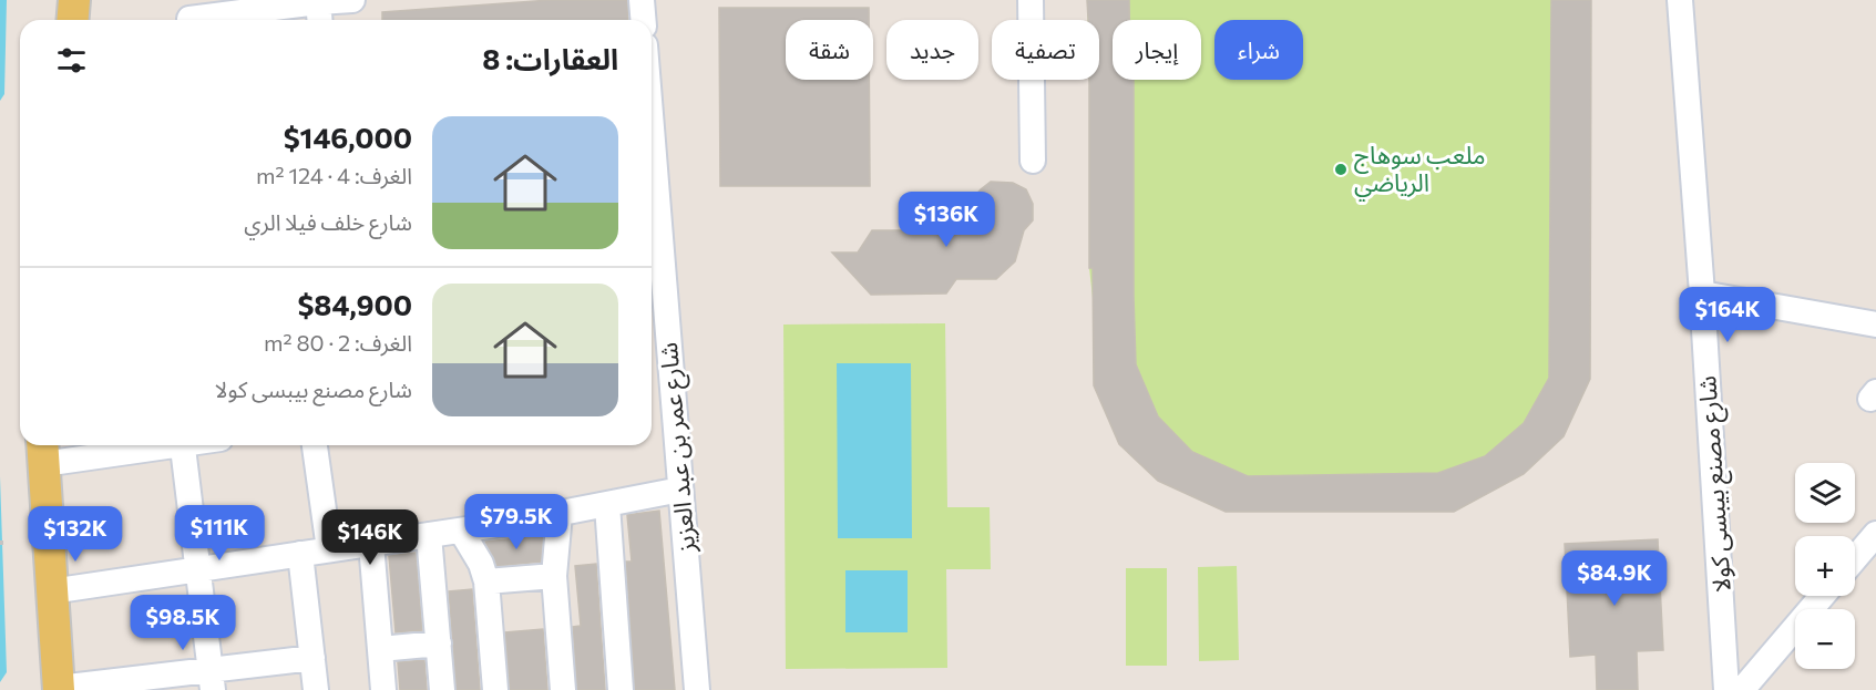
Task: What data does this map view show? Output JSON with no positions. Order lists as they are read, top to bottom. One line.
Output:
{"streets":{"street":["شارع عمر بن عبد العزيز","شارع مصنع بيبسى كولا"]},"places":["ملعب سوهاج الرياضي"],"page":{"chip":["شراء","إيجار","تصفية","جديد","شقة"],"heading":"العقارات: 8","list":[{"name":"$146,000","note":"الغرف: 4 · 124 m² · شارع خلف فيلا الري"},{"name":"$84,900","note":"الغرف: 2 · 80 m² · شارع مصنع بيبسى كولا"}],"price":["$136K","$164K","$79.5K","$111K","$132K","$146K","$84.9K","$98.5K"],"map_buttons":["+","−"]}}
